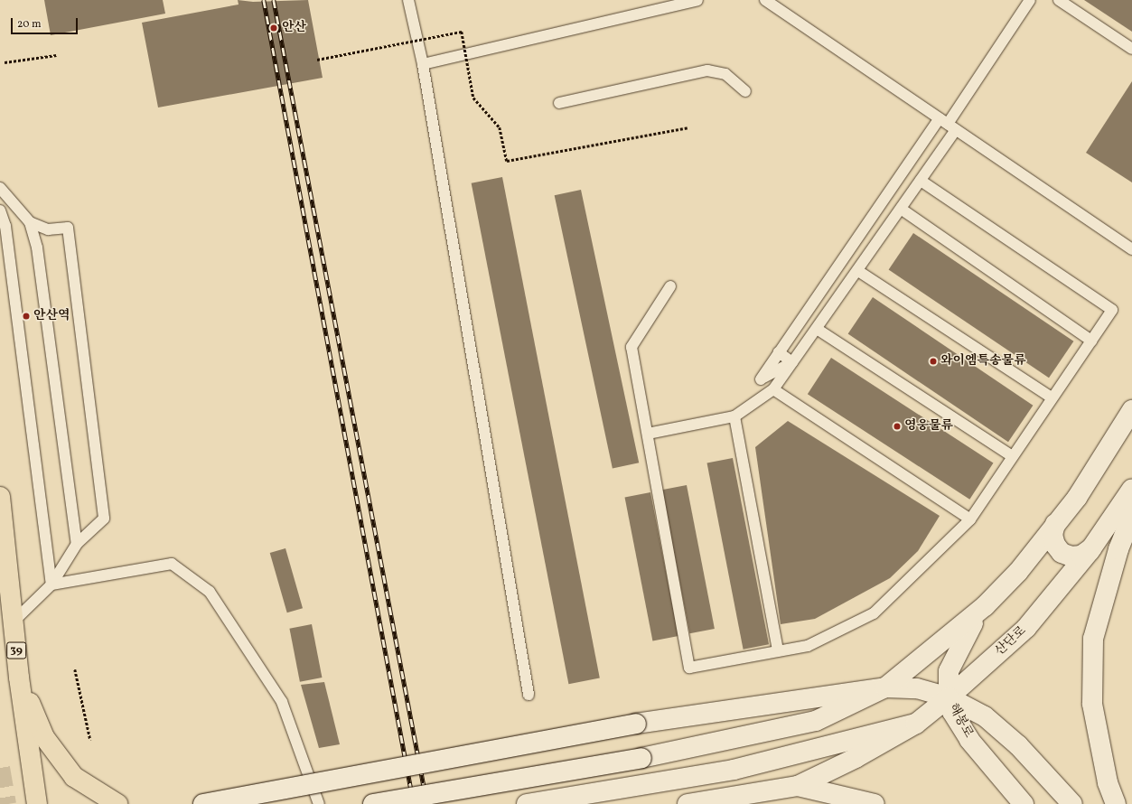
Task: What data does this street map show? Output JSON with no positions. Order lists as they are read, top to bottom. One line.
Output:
{"streets":{"main road":["산단로","39","해봉로"]},"crossings":[["산단로","해봉로"]],"places":["안산","안산역","와이엠특송물류","영웅물류"],"scale_bar":"20 m"}
